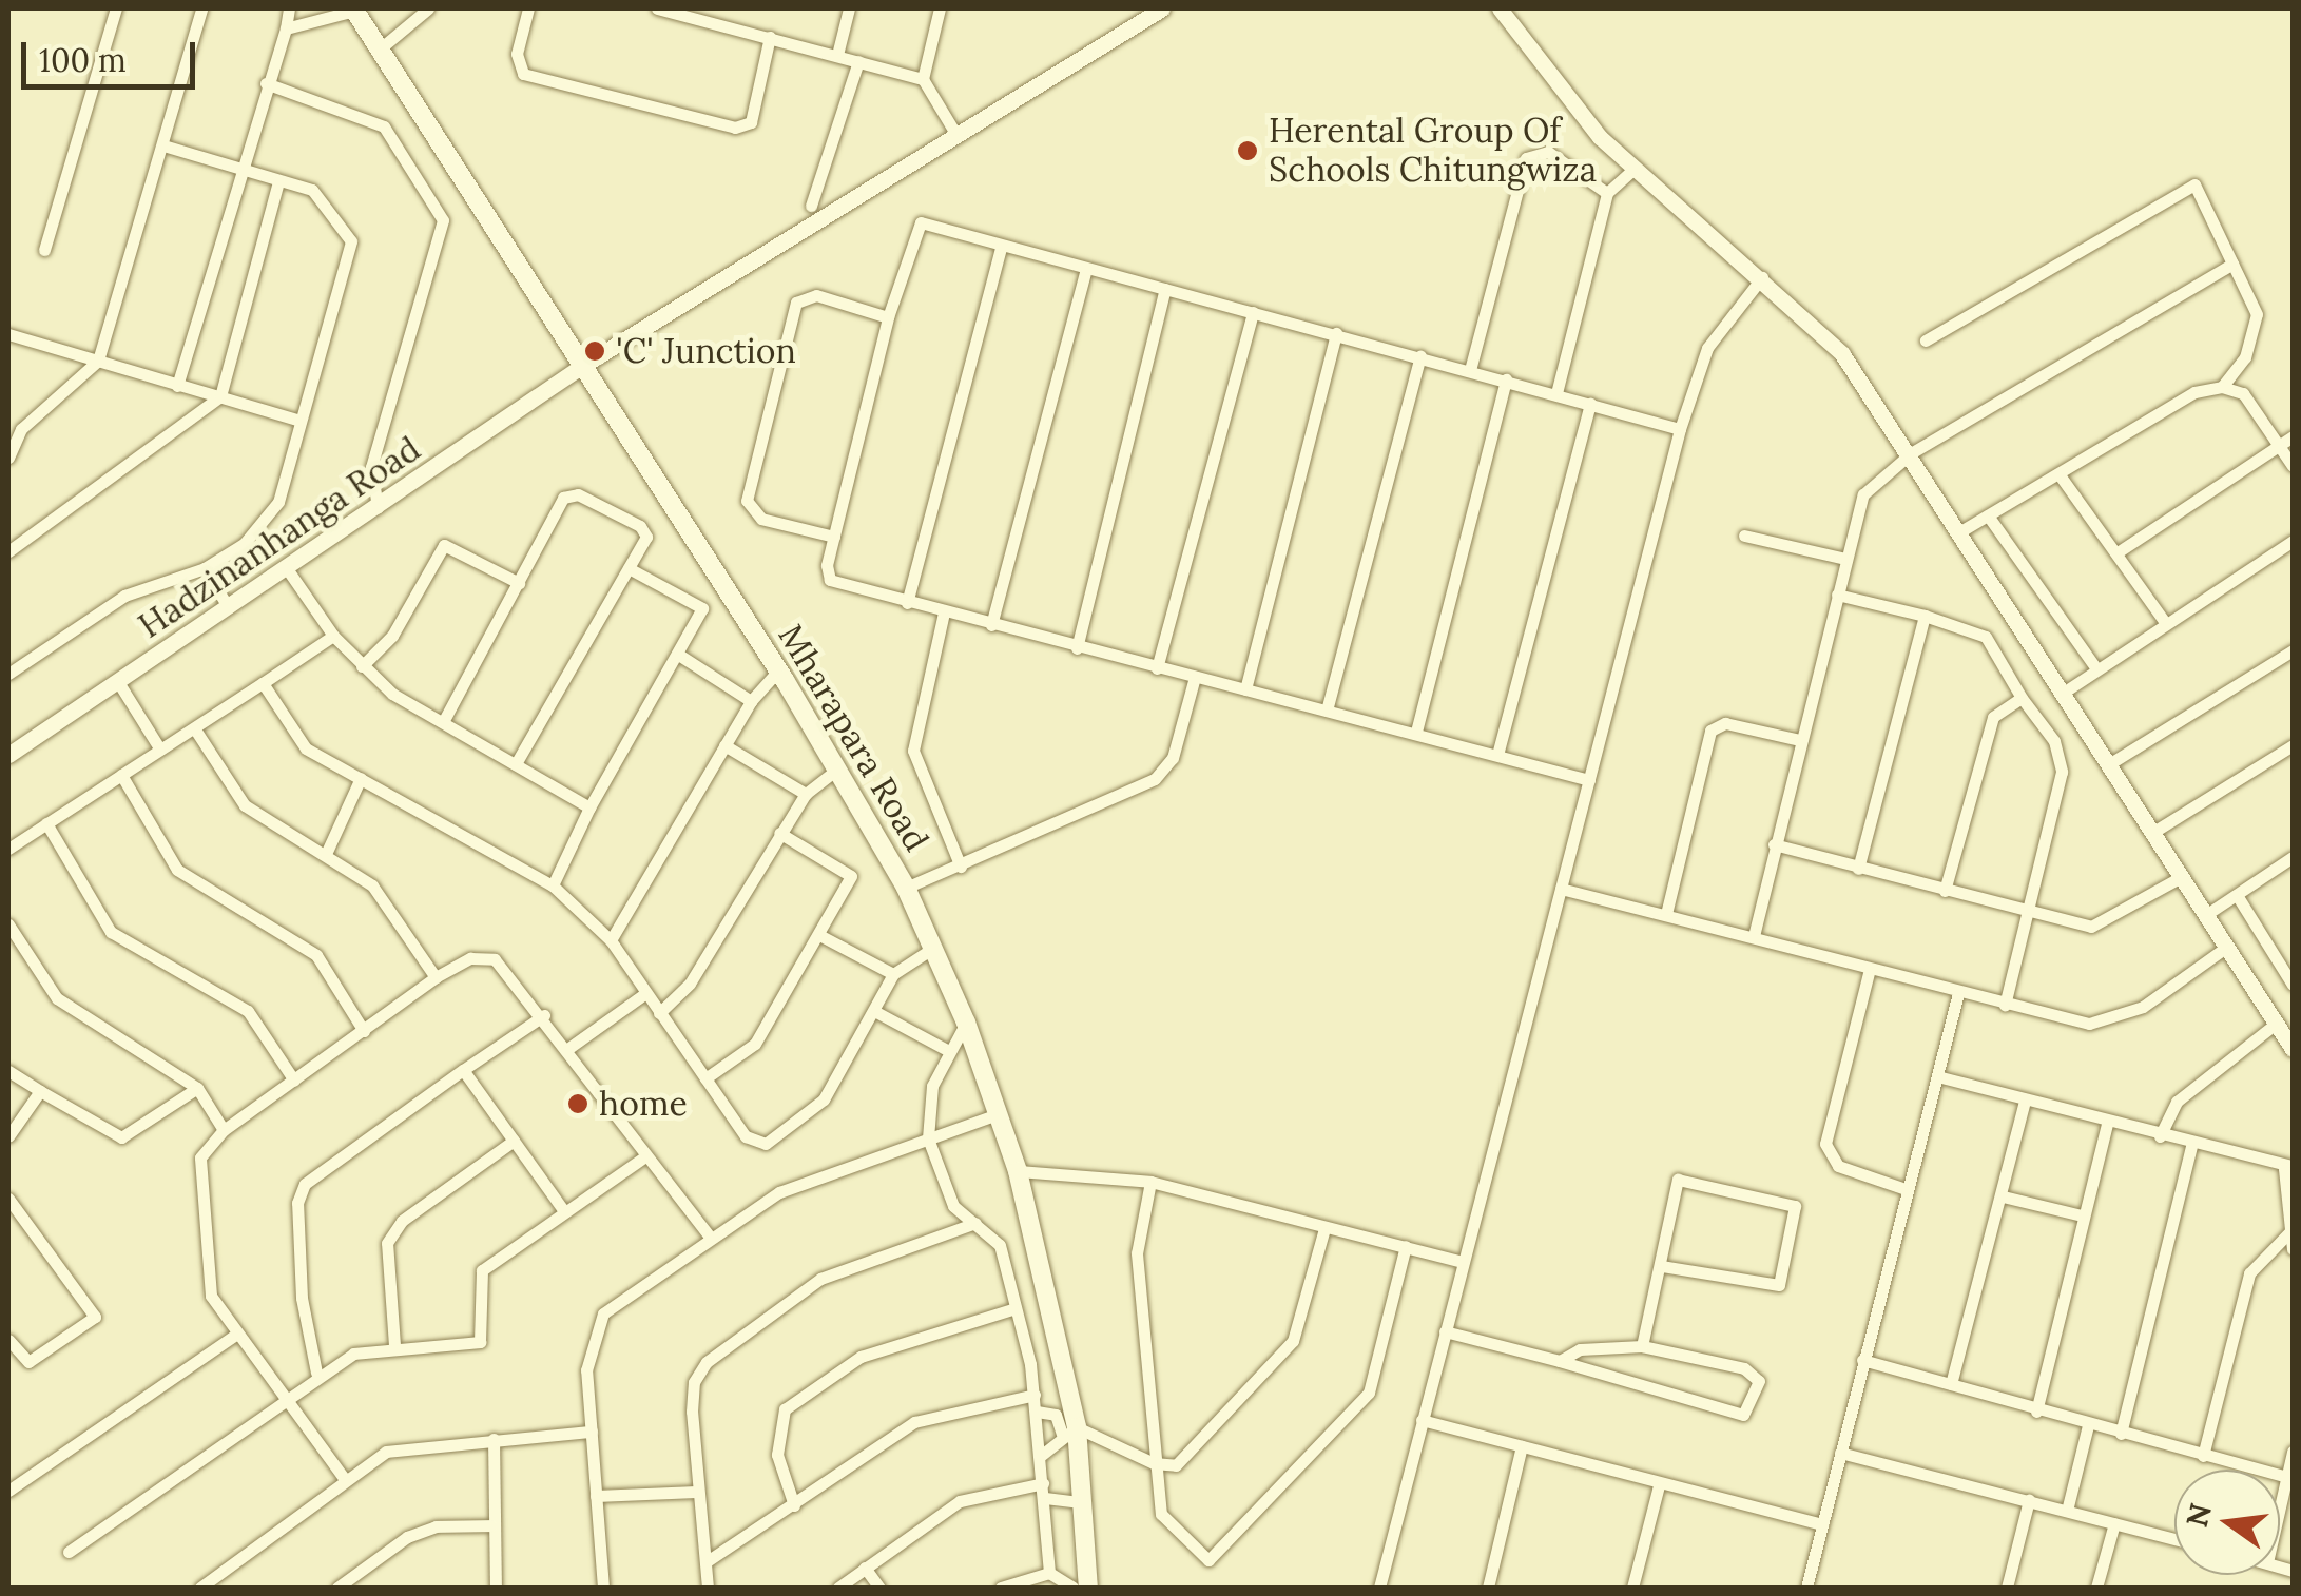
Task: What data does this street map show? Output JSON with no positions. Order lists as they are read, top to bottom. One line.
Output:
{"streets":{"main road":["Mharapara Road"],"street":["Hadzinanhanga Road"]},"crossings":[["Hadzinanhanga Road","Mharapara Road"]],"places":["Herental Group Of Schools Chitungwiza","'C' Junction","home"],"scale_bar":"100 m","north":"left"}
